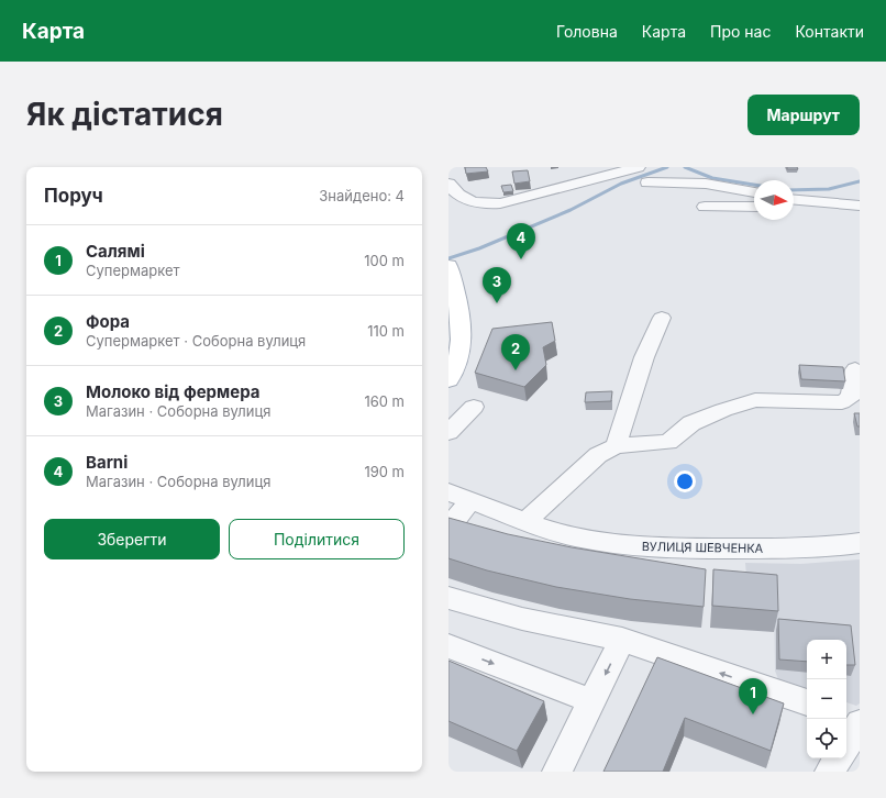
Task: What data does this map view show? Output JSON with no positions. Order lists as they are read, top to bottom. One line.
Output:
{"streets":{"street":["ВУЛИЦЯ ШЕВЧЕНКА"]},"north":"right","page":{"header":"Карта","nav":["Головна","Карта","Про нас","Контакти"],"buttons":["Маршрут",["Зберегти","Поділитися"]],"title":"Як дістатися","heading":["Поруч","Знайдено: 4"],"pins":["4","3","2","1"],"list":[{"mark":"1","name":"Салямі","note":"Супермаркет","value":"100 m"},{"mark":"2","name":"Фора","note":"Супермаркет · Соборна вулиця","value":"110 m"},{"mark":"3","name":"Молоко від фермера","note":"Магазин · Соборна вулиця","value":"160 m"},{"mark":"4","name":"Barni","note":"Магазин · Соборна вулиця","value":"190 m"}],"map_buttons":["+","−"]}}
